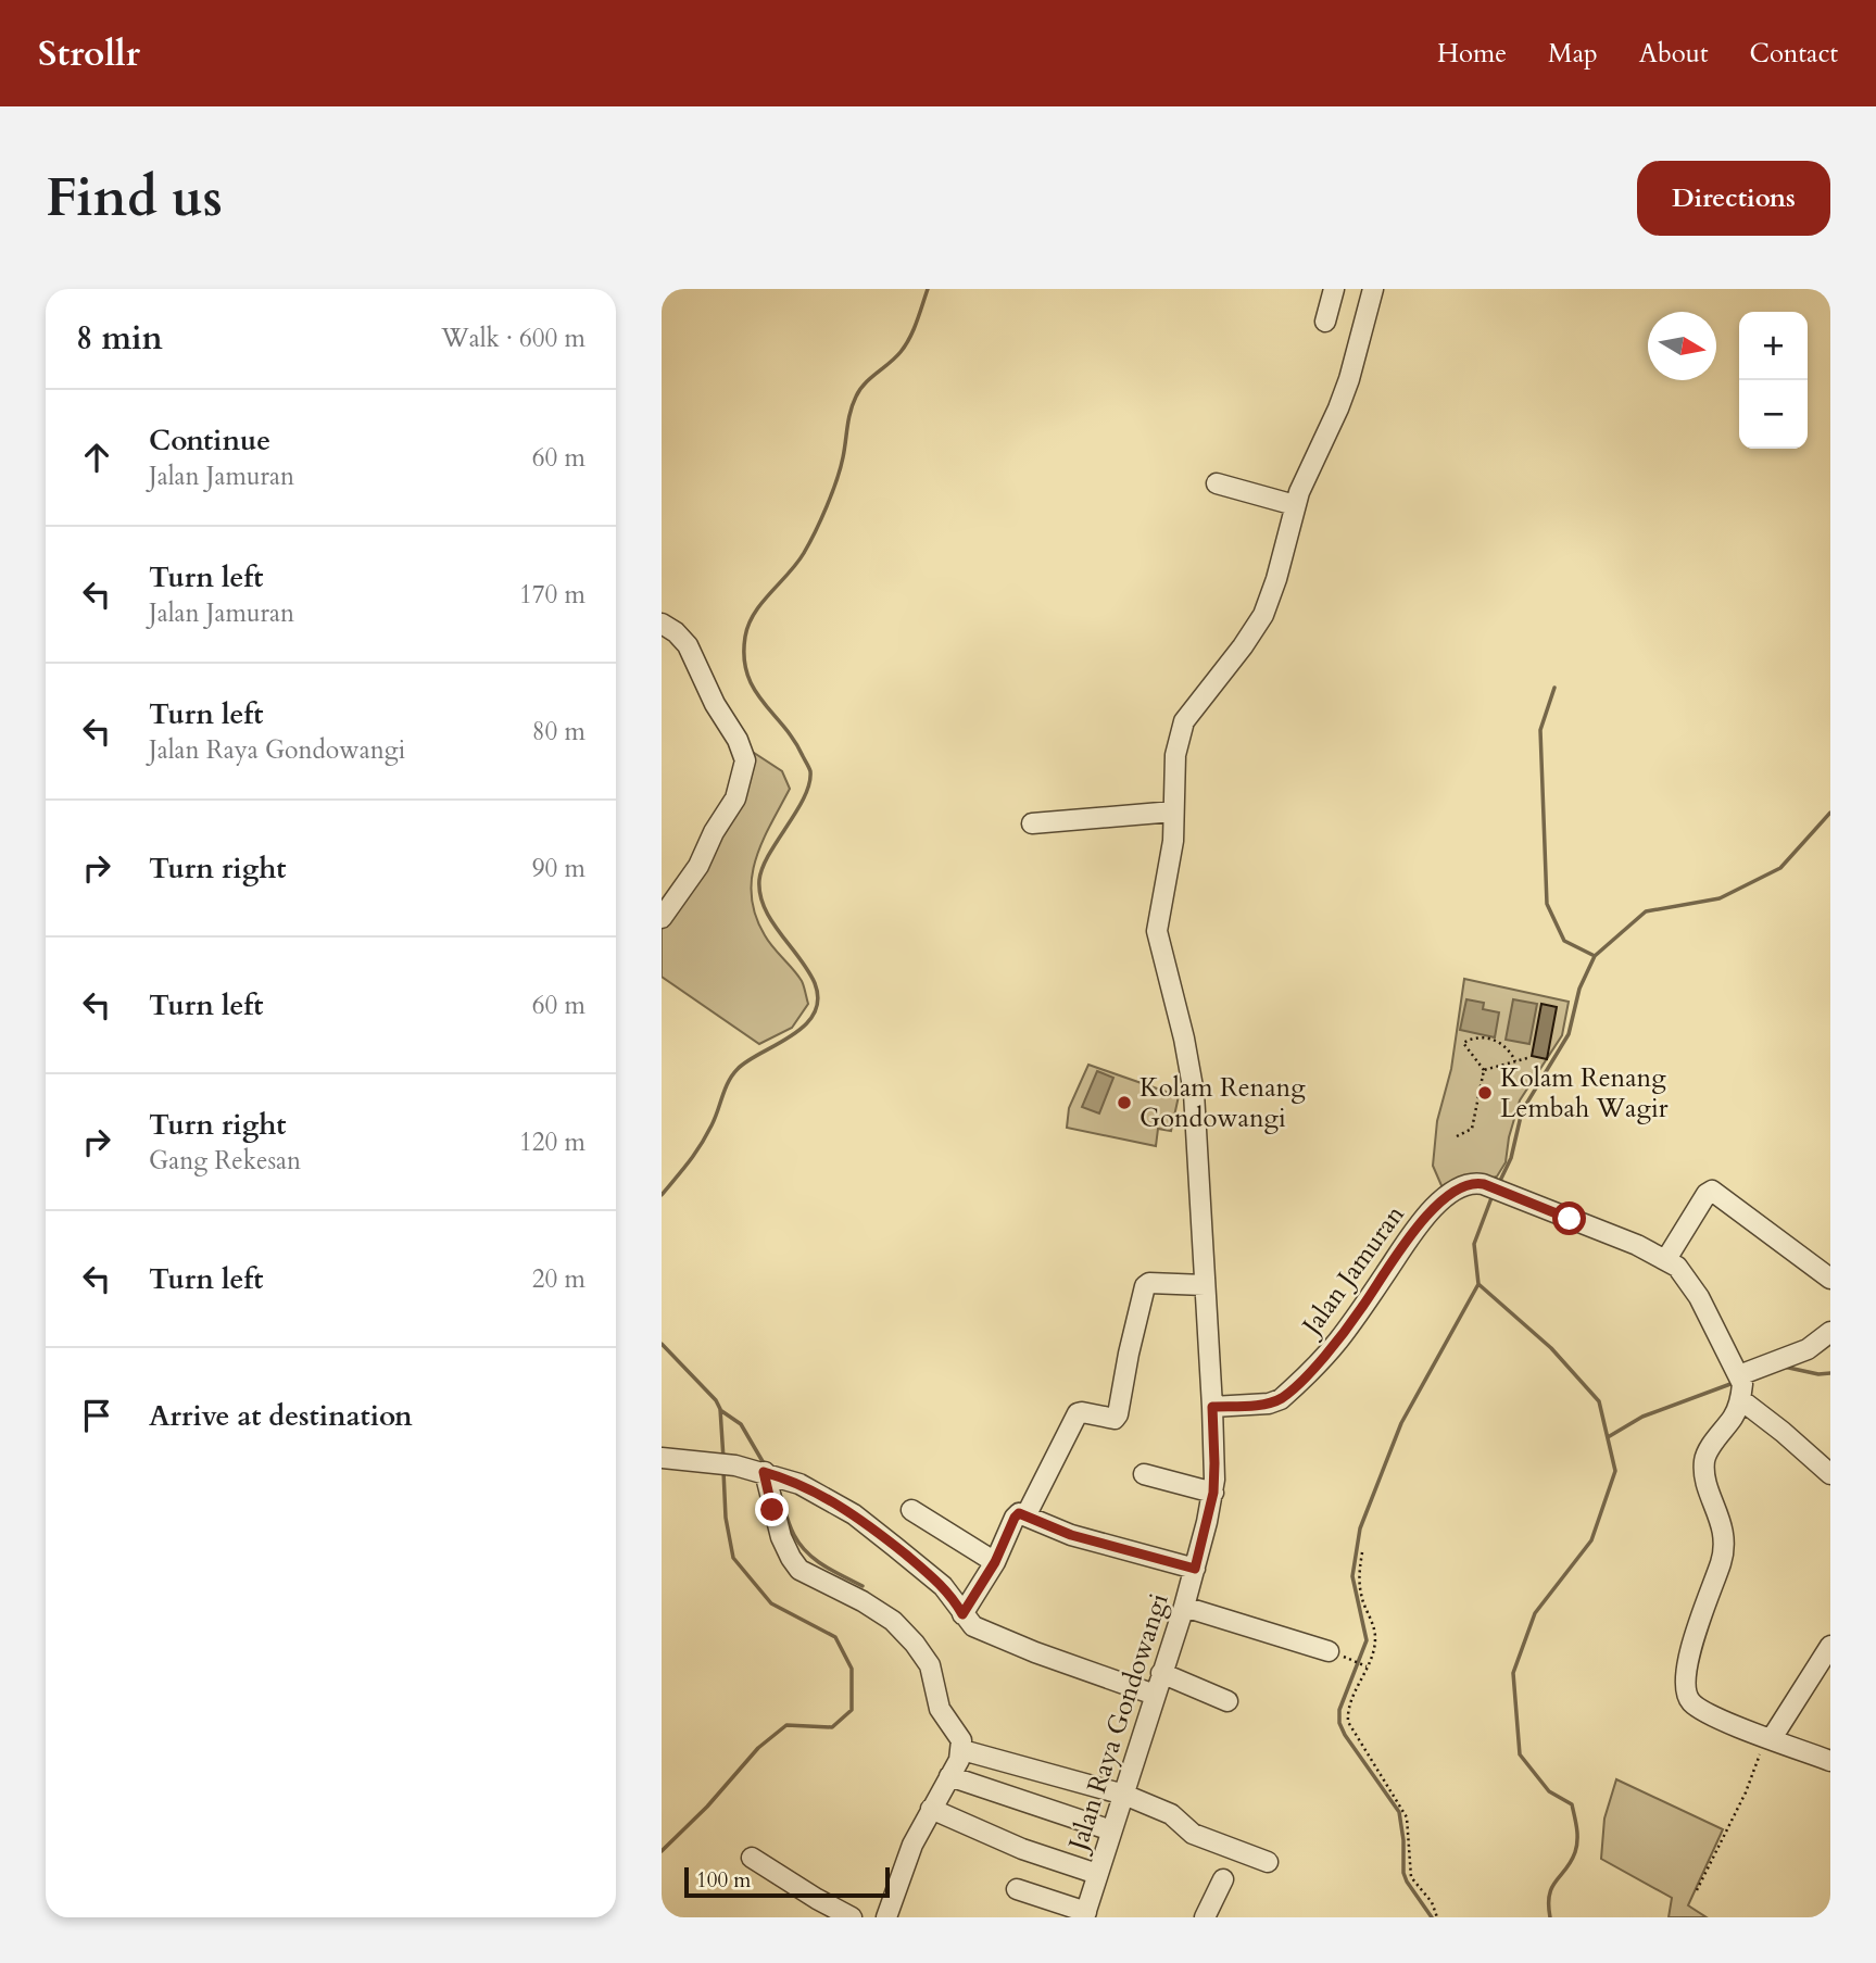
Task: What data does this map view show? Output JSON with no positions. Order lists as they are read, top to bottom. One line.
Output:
{"streets":{"street":["Jalan Jamuran","Jalan Raya Gondowangi"]},"crossings":[["Jalan Jamuran","Jalan Raya Gondowangi"]],"places":["Kolam Renang Lembah Wagir","Kolam Renang Gondowangi"],"scale_bar":"100 m","north":"right","page":{"header":"Strollr","nav":["Home","Map","About","Contact"],"buttons":"Directions","title":"Find us","heading":["8 min","Walk · 600 m"],"map_buttons":["+","−"],"list":[["Continue","Jalan Jamuran","60 m"],["Turn left","Jalan Jamuran","170 m"],["Turn left","Jalan Raya Gondowangi","80 m"],["Turn right","90 m"],["Turn left","60 m"],["Turn right","Gang Rekesan","120 m"],["Turn left","20 m"],"Arrive at destination"],"scale":"100 m"}}
